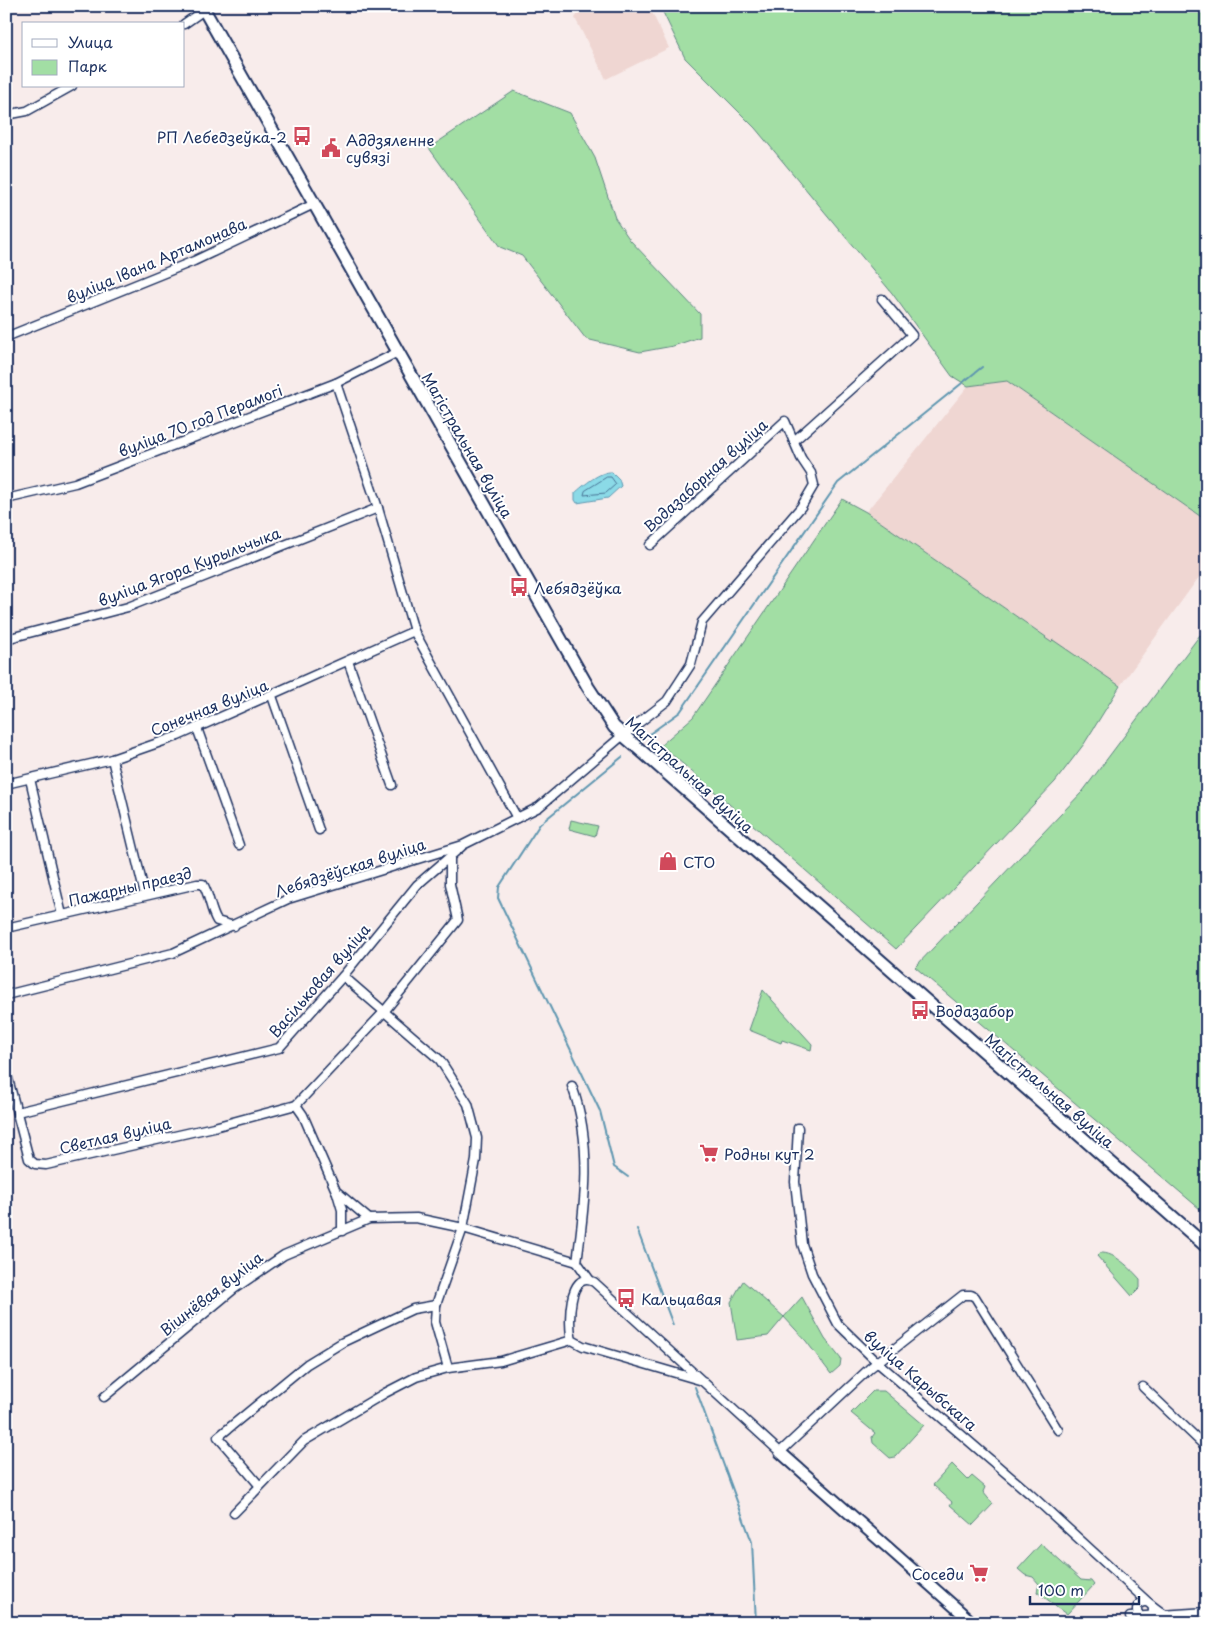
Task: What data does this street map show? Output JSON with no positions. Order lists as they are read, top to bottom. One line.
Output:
{"streets":{"main road":["Магістральная вуліца"],"street":["вуліца Івана Артамонава","вуліца 70 год Перамогі","Водазаборная вуліца","вуліца Ягора Курыльчыка","Сонечная вуліца","Лебядзёўская вуліца","Пажарны праезд","Васільковая вуліца","Светлая вуліца","Вішнёвая вуліца","вуліца Карыбскага"]},"crossings":[["вуліца Івана Артамонава","Магістральная вуліца"],["вуліца 70 год Перамогі","Магістральная вуліца"],["Магістральная вуліца","Водазаборная вуліца"],["Магістральная вуліца","Лебядзёўская вуліца"],["Водазаборная вуліца","Лебядзёўская вуліца"],["Лебядзёўская вуліца","Пажарны праезд"],["Лебядзёўская вуліца","Васільковая вуліца"],["Васільковая вуліца","Светлая вуліца"]],"places":{"bus stop":["РП Лебедзеўка-2","Лебядзёўка","Водазабор","Кальцавая"],"public building":["Аддзяленне сувязі"],"shop":["СТО"],"supermarket":["Родны кут 2","Соседи"]},"legend":["Улица","Парк"],"scale_bar":"100 m"}
